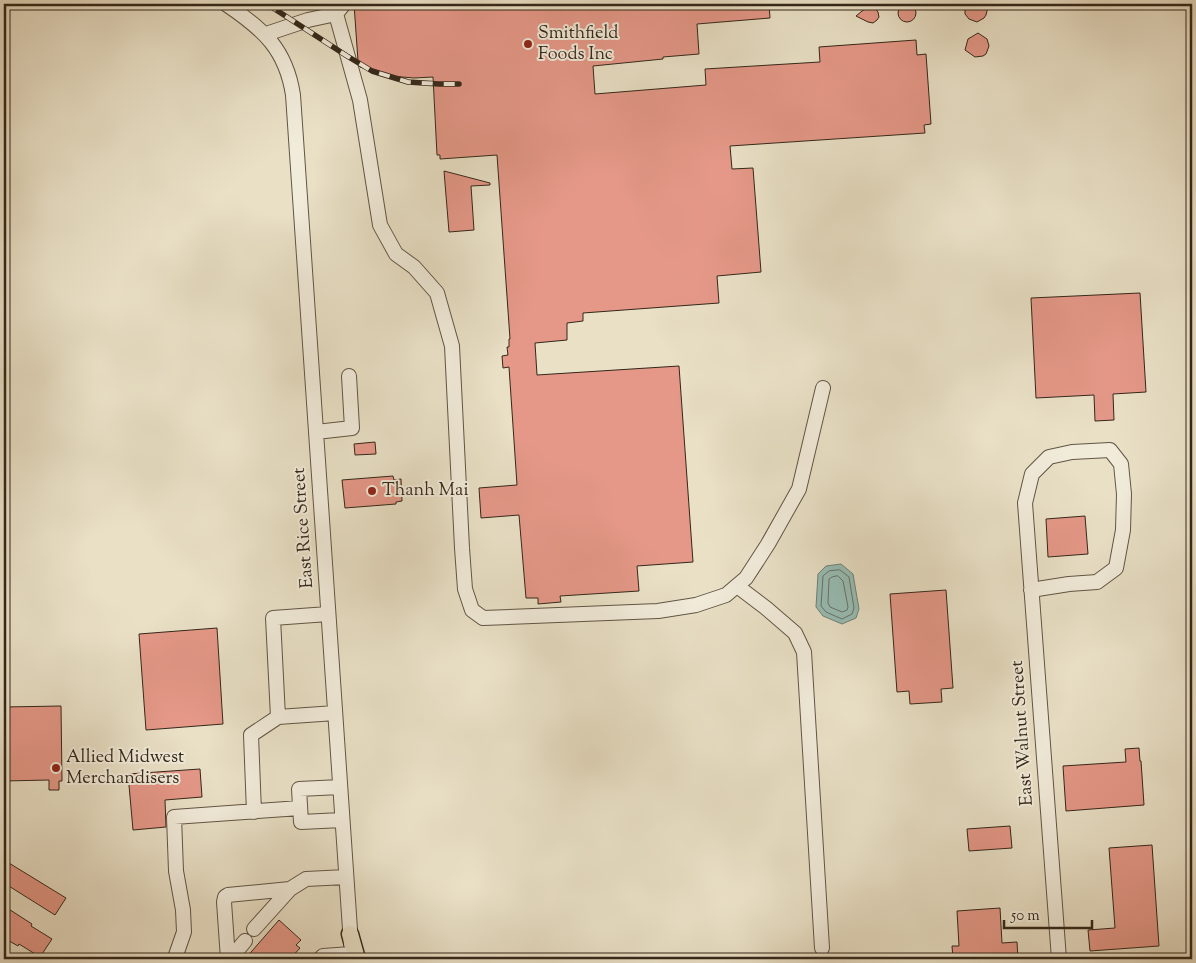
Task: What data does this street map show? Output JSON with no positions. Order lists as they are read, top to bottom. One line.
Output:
{"streets":{"street":["East Rice Street","East Walnut Street"]},"places":["Smithfield Foods Inc","Thanh Mai","Allied Midwest Merchandisers"],"scale_bar":"50 m"}
